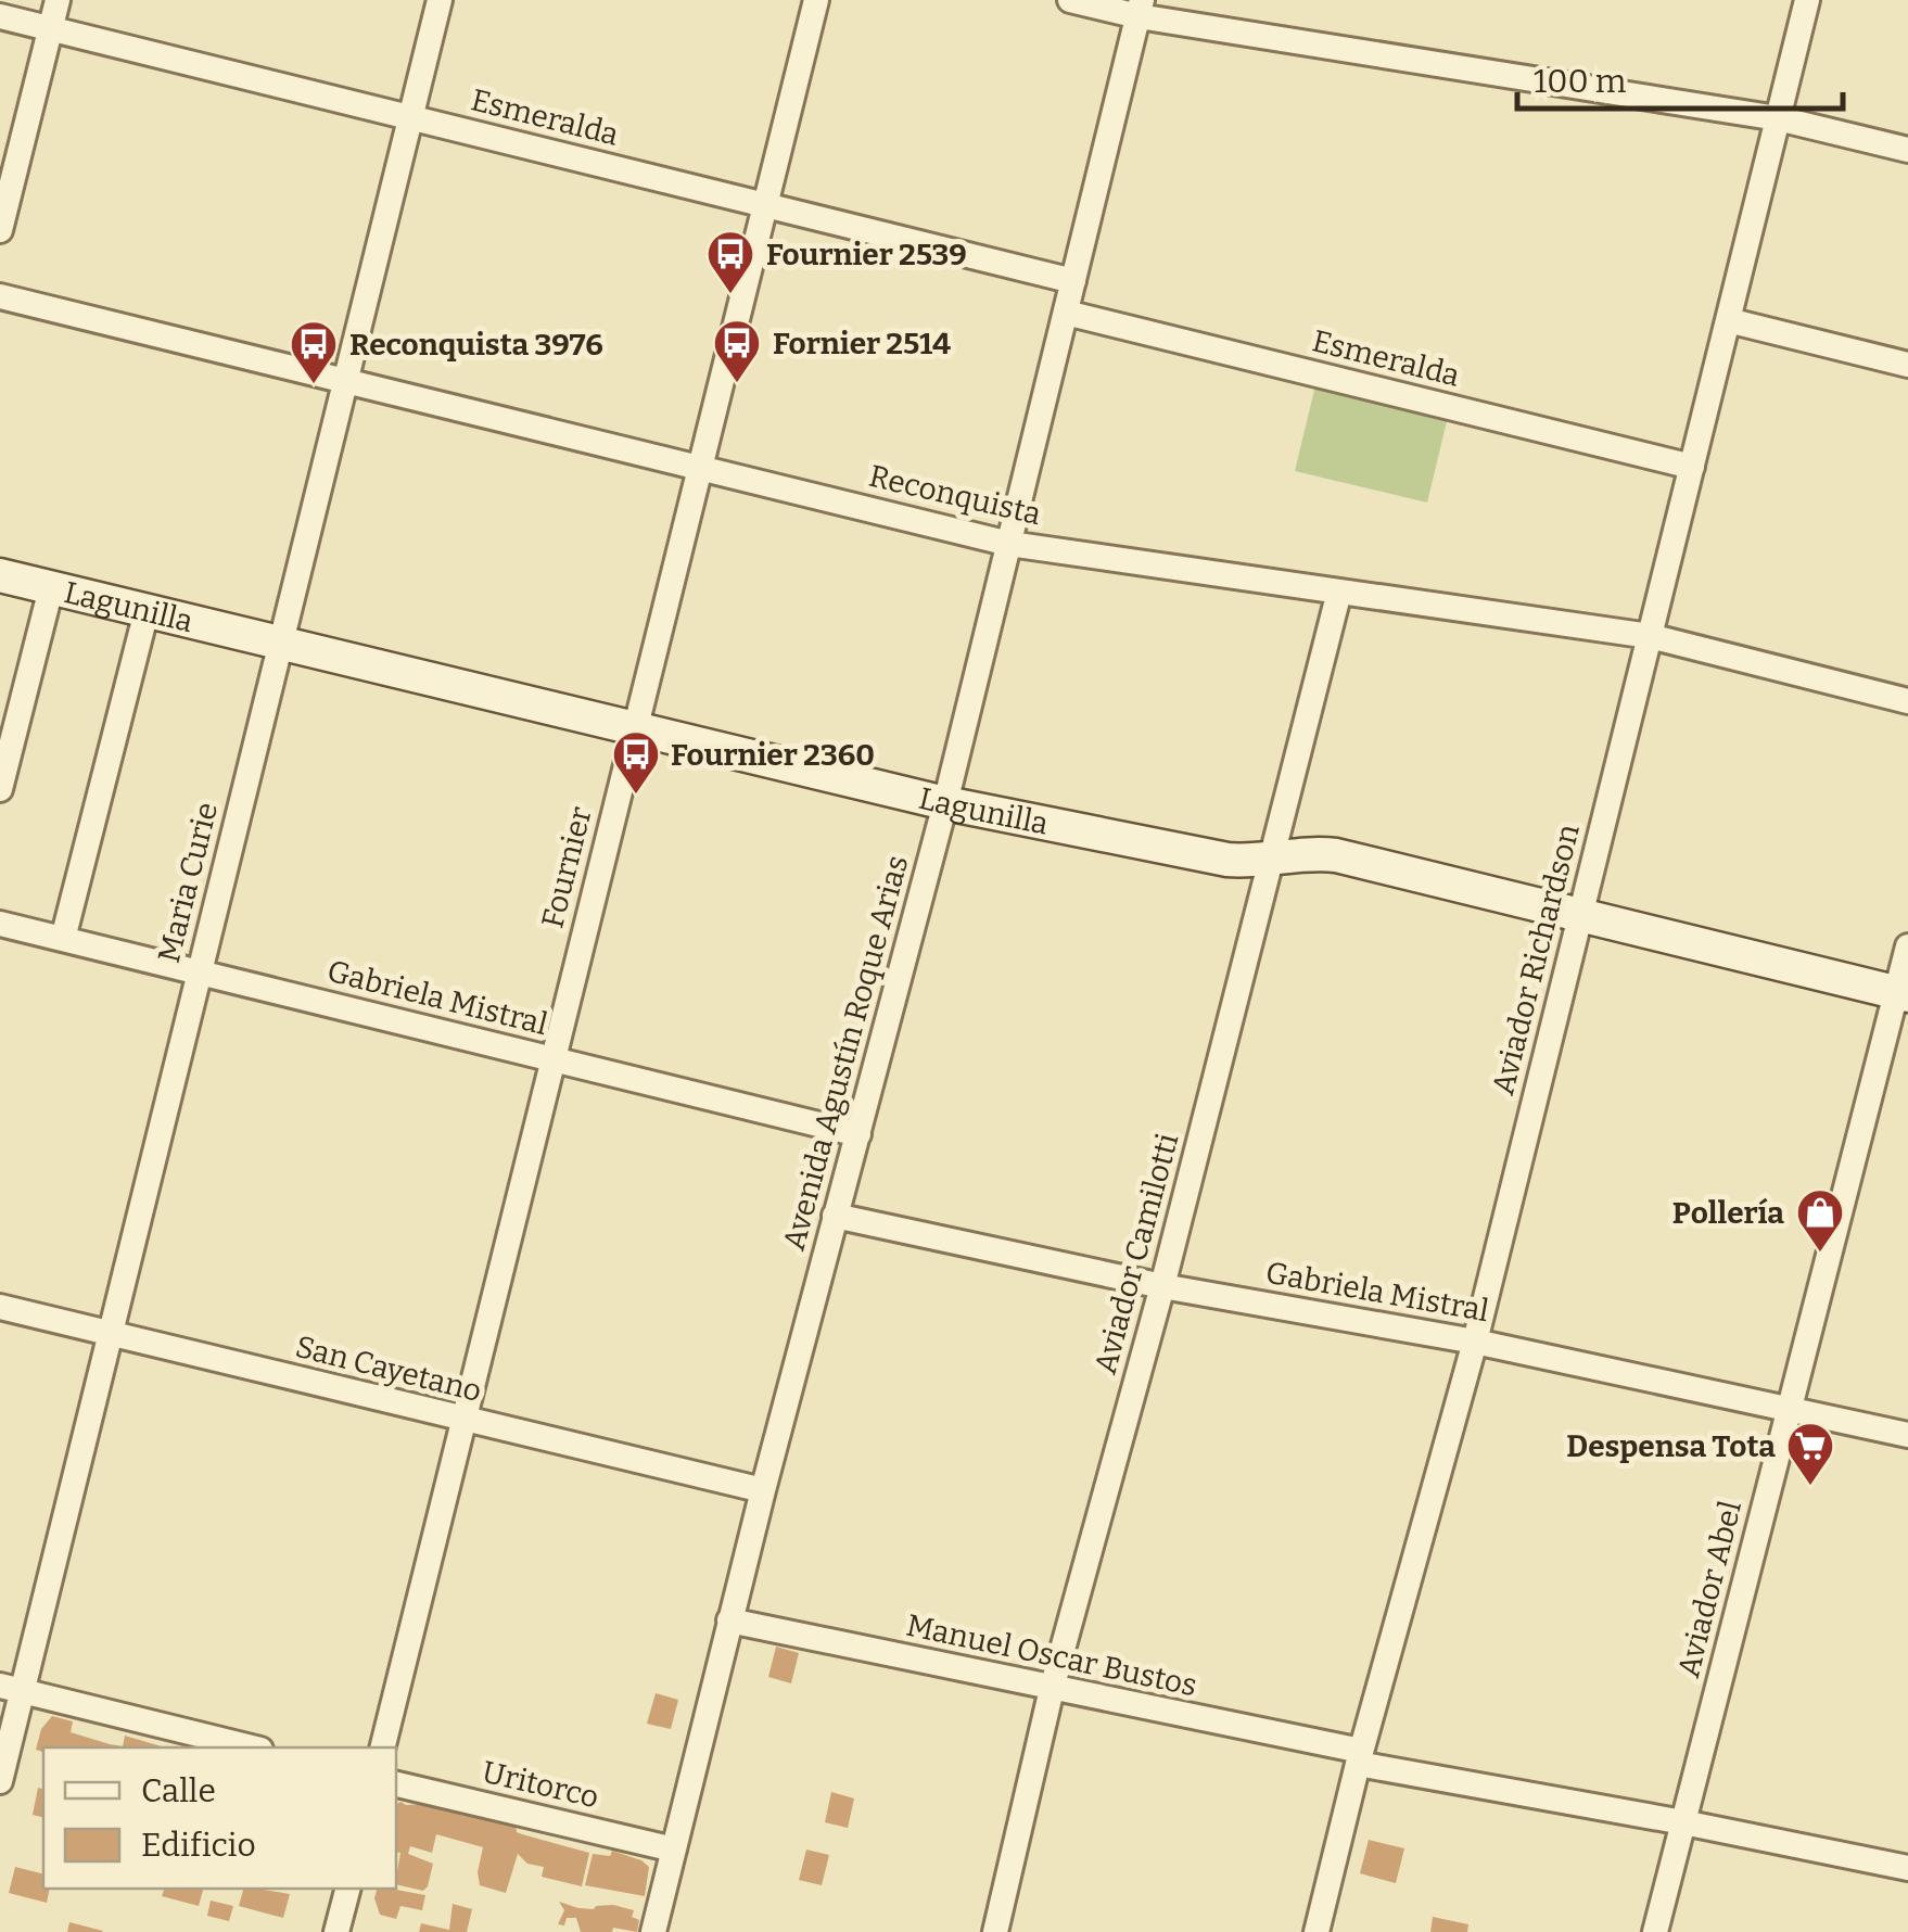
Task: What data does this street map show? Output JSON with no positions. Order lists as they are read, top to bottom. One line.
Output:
{"streets":{"main road":["Lagunilla"],"street":["Esmeralda","Reconquista","Fournier","Maria Curie","Aviador Richardson","Gabriela Mistral","Avenida Agustín Roque Arias","Aviador Camilotti","San Cayetano","Aviador Abel","Manuel Oscar Bustos","Uritorco"]},"crossings":[["Esmeralda","Fournier"],["Esmeralda","Maria Curie"],["Esmeralda","Aviador Richardson"],["Esmeralda","Avenida Agustín Roque Arias"],["Reconquista","Fournier"],["Reconquista","Maria Curie"],["Reconquista","Aviador Richardson"],["Reconquista","Avenida Agustín Roque Arias"],["Reconquista","Aviador Camilotti"],["Lagunilla","Fournier"],["Lagunilla","Maria Curie"],["Lagunilla","Aviador Richardson"],["Lagunilla","Avenida Agustín Roque Arias"],["Lagunilla","Aviador Camilotti"],["Lagunilla","Aviador Abel"],["Fournier","Gabriela Mistral"],["Fournier","San Cayetano"],["Maria Curie","Gabriela Mistral"],["Maria Curie","San Cayetano"],["Aviador Richardson","Gabriela Mistral"],["Aviador Richardson","Manuel Oscar Bustos"],["Gabriela Mistral","Avenida Agustín Roque Arias"],["Gabriela Mistral","Aviador Camilotti"],["Gabriela Mistral","Aviador Abel"],["Avenida Agustín Roque Arias","San Cayetano"],["Avenida Agustín Roque Arias","Manuel Oscar Bustos"],["Avenida Agustín Roque Arias","Uritorco"],["Aviador Camilotti","Manuel Oscar Bustos"],["Aviador Abel","Manuel Oscar Bustos"]],"places":{"bus stop":["Fournier 2539","Fornier 2514","Reconquista 3976","Fournier 2360"],"shop":["Pollería"],"supermarket":["Despensa Tota"]},"legend":["Calle","Edificio"],"scale_bar":"100 m"}
